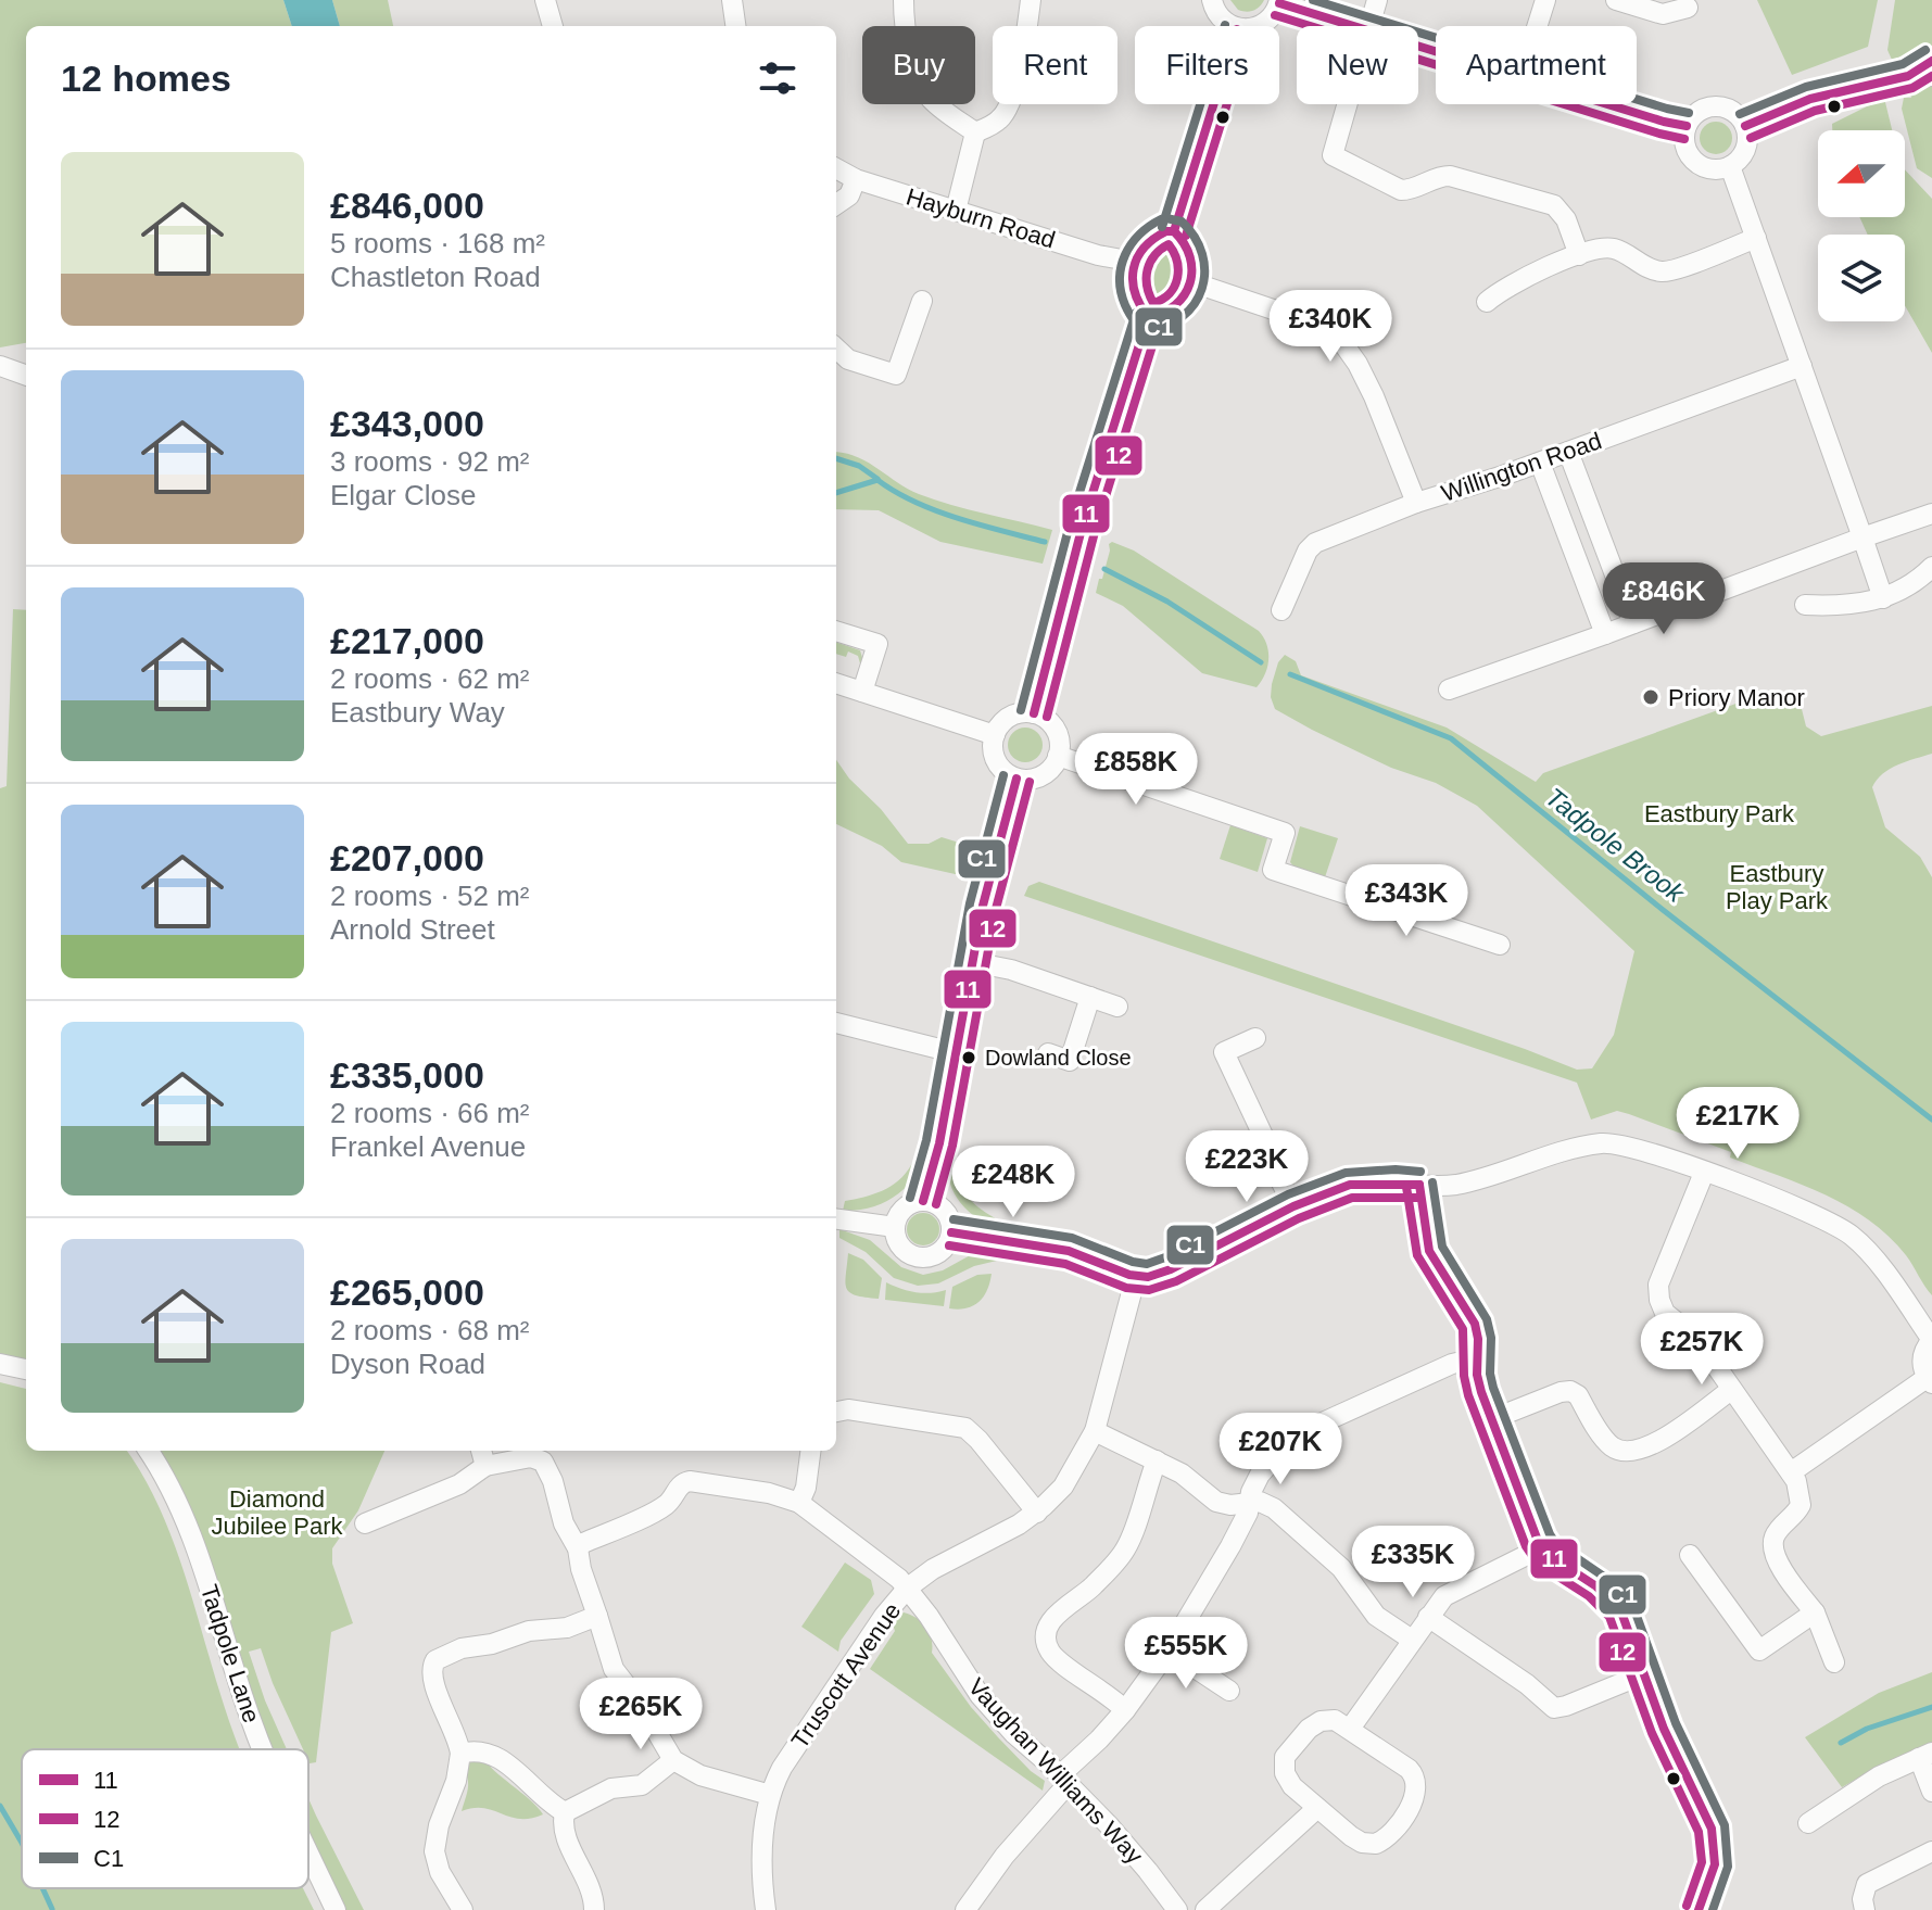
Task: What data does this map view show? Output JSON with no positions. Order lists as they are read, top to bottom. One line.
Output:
{"streets":{"street":["Hayburn Road","Willington Road","Tadpole Lane","Truscott Avenue","Vaughan Williams Way"]},"crossings":[["Truscott Avenue","Vaughan Williams Way"]],"water":["Tadpole Brook"],"parks":["Eastbury Park","Eastbury Play Park","Diamond Jubilee Park"],"places":["Priory Manor","Dowland Close"],"lines":["transit line C1","transit line 11","transit line 12"],"legend":["11","12","C1"],"north":"left","page":{"chip":["Buy","Rent","Filters","New","Apartment"],"heading":"12 homes","list":[{"name":"£846,000","note":"5 rooms · 168 m² · Chastleton Road"},{"name":"£343,000","note":"3 rooms · 92 m² · Elgar Close"},{"name":"£217,000","note":"2 rooms · 62 m² · Eastbury Way"},{"name":"£207,000","note":"2 rooms · 52 m² · Arnold Street"},{"name":"£335,000","note":"2 rooms · 66 m² · Frankel Avenue"},{"name":"£265,000","note":"2 rooms · 68 m² · Dyson Road"}],"price":["£340K","£846K","£858K","£343K","£217K","£223K","£248K","£257K","£207K","£335K","£555K","£265K"]}}
